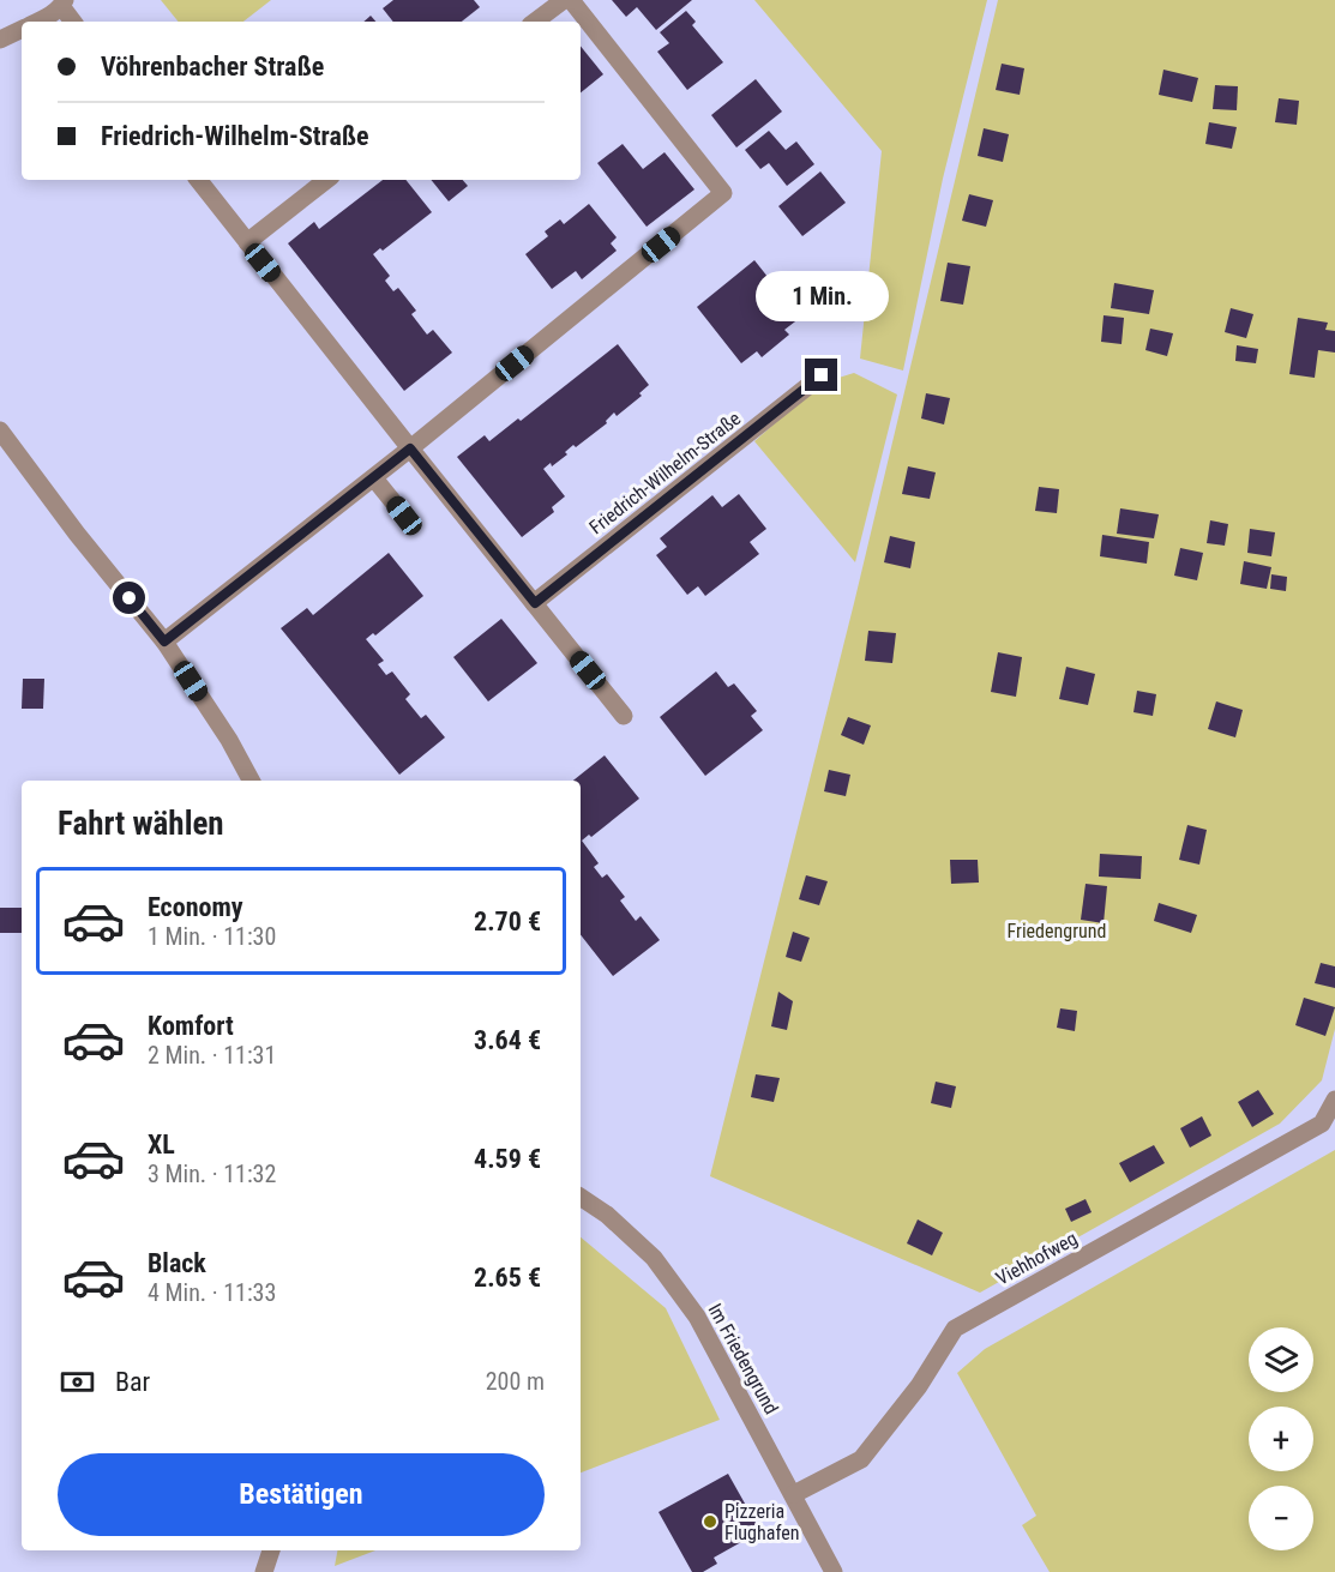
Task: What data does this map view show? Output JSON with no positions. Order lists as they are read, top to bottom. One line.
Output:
{"streets":{"street":["Friedrich-Wilhelm-Straße","Viehhofweg","Im Friedengrund"]},"crossings":[["Viehhofweg","Im Friedengrund"]],"parks":["Friedengrund"],"places":["Pizzeria Flughafen"],"page":{"banner":["Vöhrenbacher Straße","Friedrich-Wilhelm-Straße"],"bubble":"1 Min.","heading":"Fahrt wählen","list":[{"name":"Economy","note":"1 Min. · 11:30","value":"2.70 €"},{"name":"Komfort","note":"2 Min. · 11:31","value":"3.64 €"},{"name":"XL","note":"3 Min. · 11:32","value":"4.59 €"},{"name":"Black","note":"4 Min. · 11:33","value":"2.65 €"}],"map_buttons":["+","−"],"pay":["Bar","200 m"],"buttons":"Bestätigen"}}
